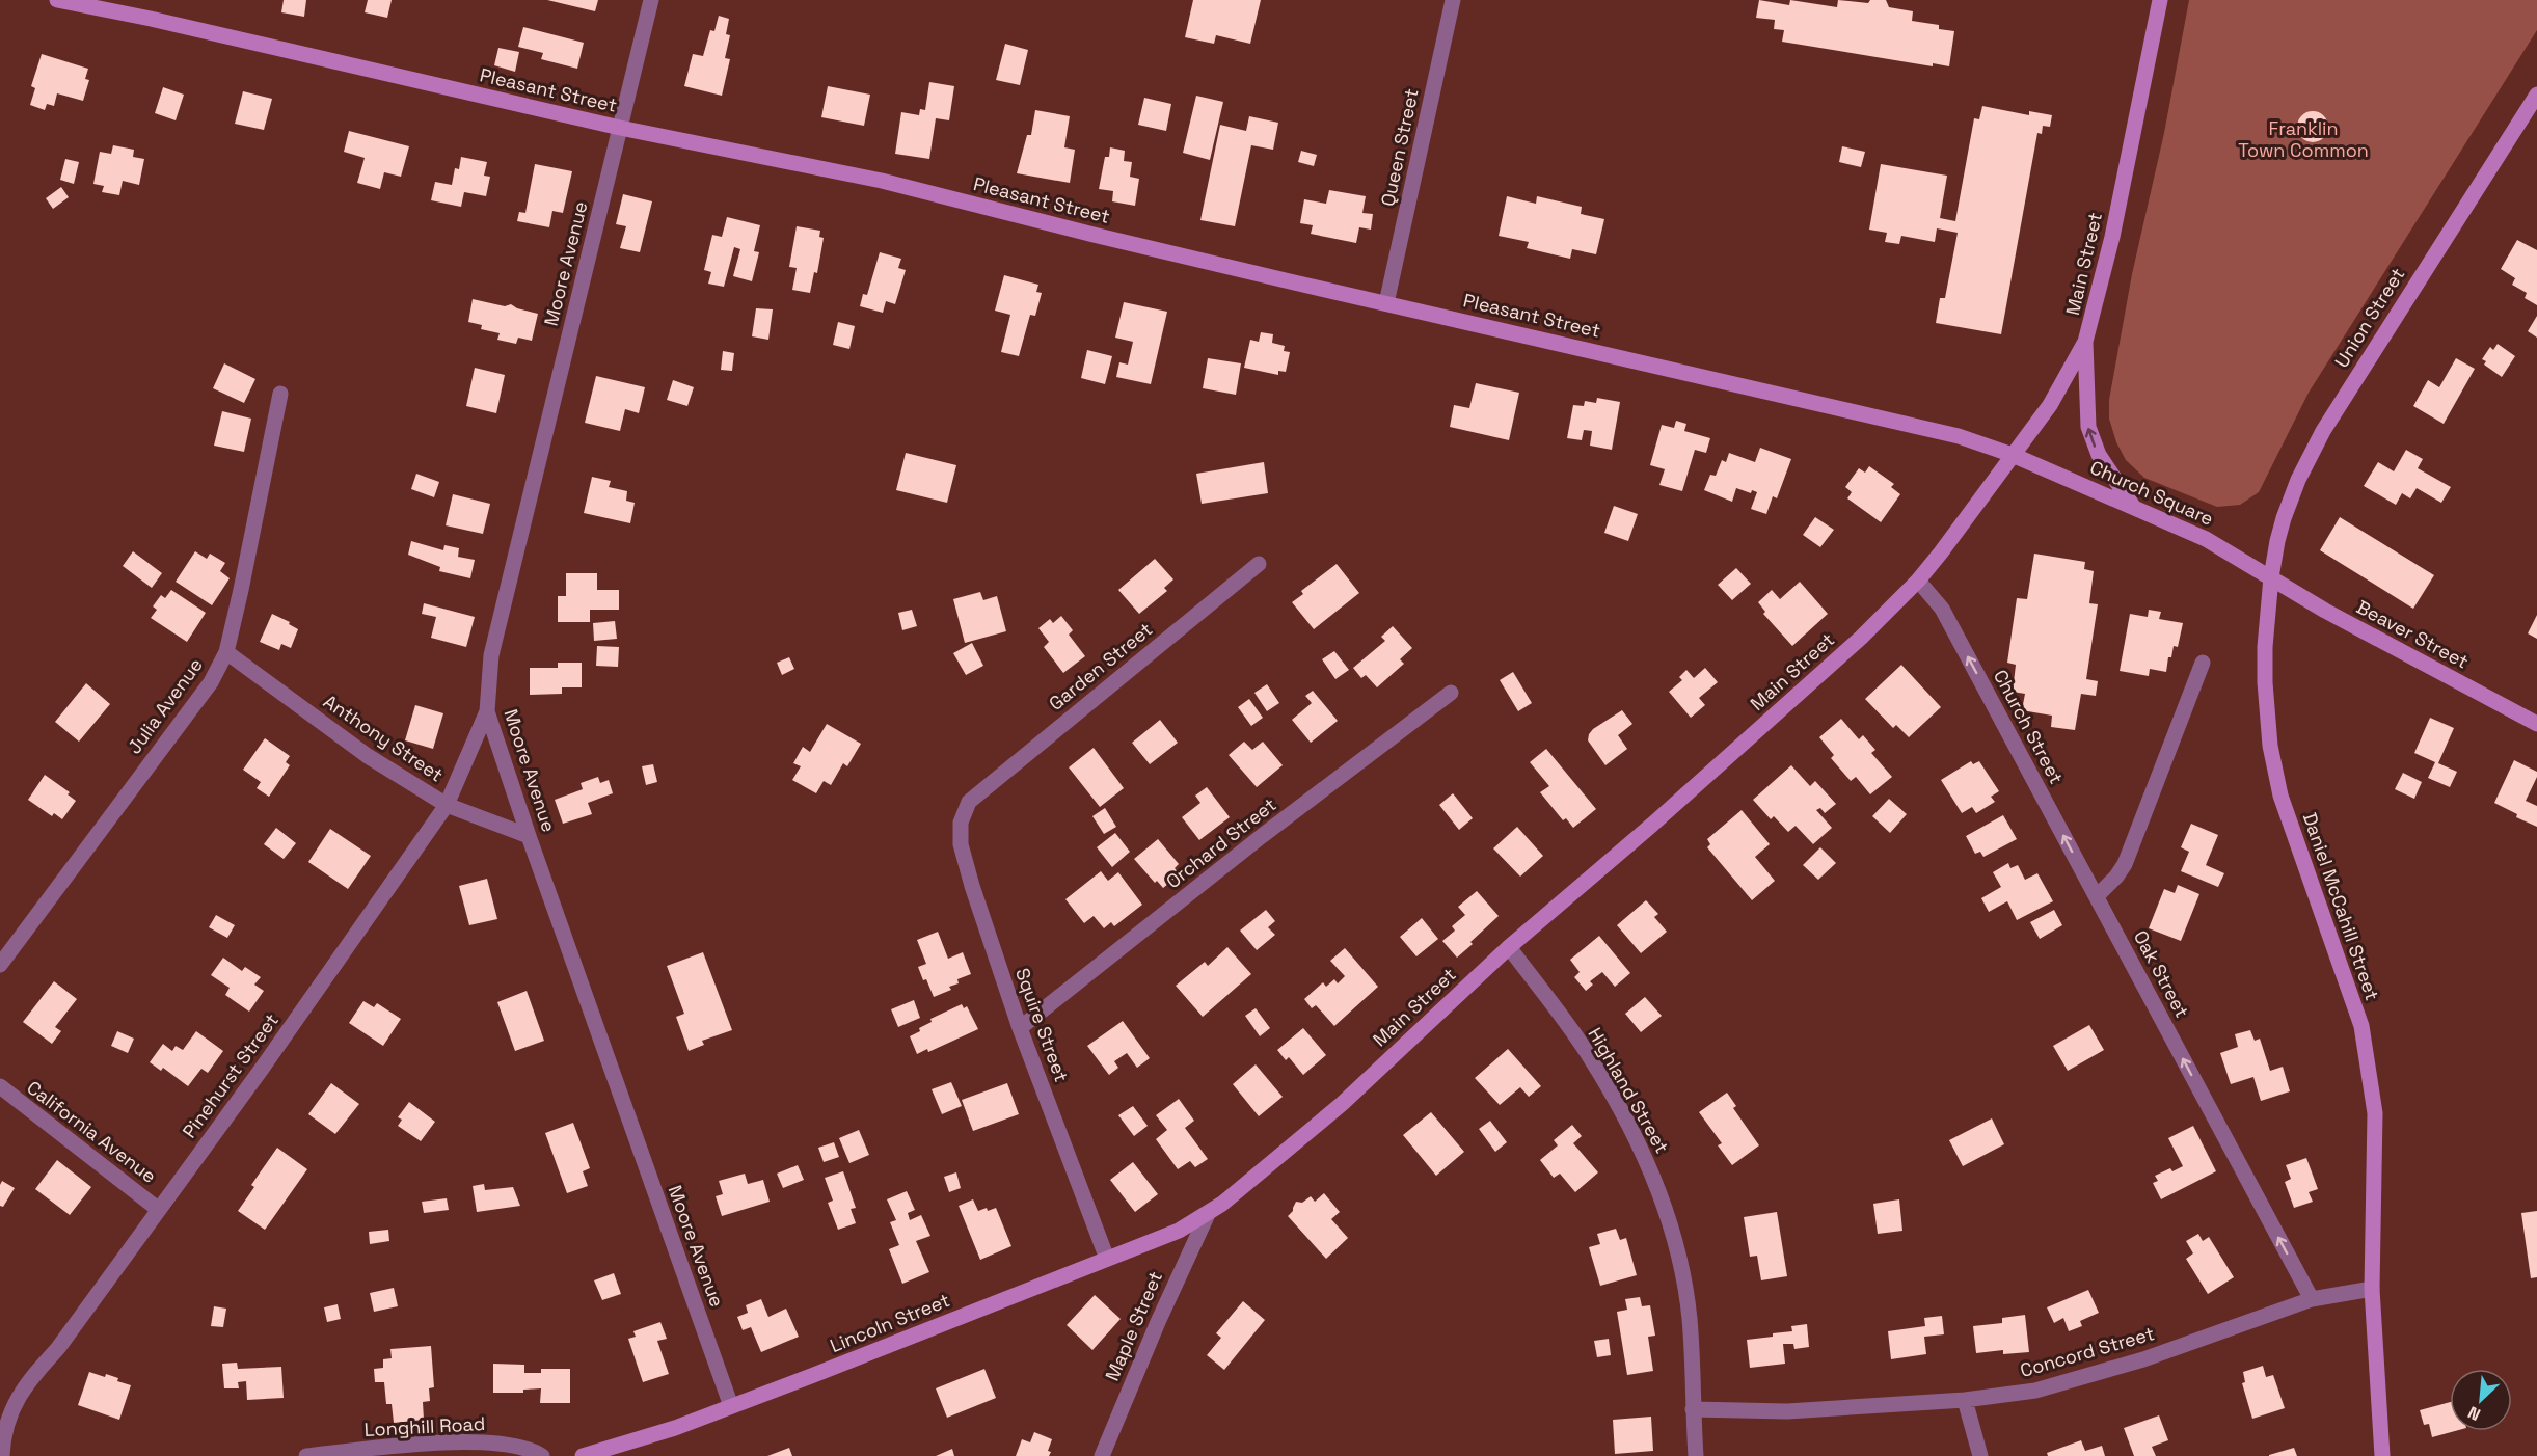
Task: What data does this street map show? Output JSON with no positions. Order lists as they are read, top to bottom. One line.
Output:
{"streets":{"main road":["Pleasant Street","Main Street","Union Street","Church Square","Beaver Street","Daniel McCahill Street","Lincoln Street"],"street":["Queen Street","Moore Avenue","Garden Street","Julia Avenue","Church Street","Anthony Street","Orchard Street","Oak Street","Squire Street","Pinehurst Street","Highland Street","California Avenue","Maple Street","Concord Street","Longhill Road"]},"crossings":[["Pleasant Street","Queen Street"],["Pleasant Street","Moore Avenue"],["Pleasant Street","Main Street"],["Pleasant Street","Church Square"],["Moore Avenue","Anthony Street"],["Moore Avenue","Pinehurst Street"],["Moore Avenue","Lincoln Street"],["Main Street","Church Square"],["Main Street","Church Street"],["Main Street","Highland Street"],["Main Street","Lincoln Street"],["Main Street","Maple Street"],["Union Street","Church Square"],["Union Street","Beaver Street"],["Union Street","Daniel McCahill Street"],["Church Square","Beaver Street"],["Church Square","Daniel McCahill Street"],["Beaver Street","Daniel McCahill Street"],["Garden Street","Squire Street"],["Julia Avenue","Anthony Street"],["Church Street","Oak Street"],["Anthony Street","Pinehurst Street"],["Orchard Street","Squire Street"],["Daniel McCahill Street","Concord Street"],["Oak Street","Concord Street"],["Squire Street","Lincoln Street"],["Pinehurst Street","California Avenue"],["Highland Street","Concord Street"],["Lincoln Street","Maple Street"]],"one_way":["Church Street","Oak Street"],"parks":["Franklin Town Common"],"north":"bottom left"}
